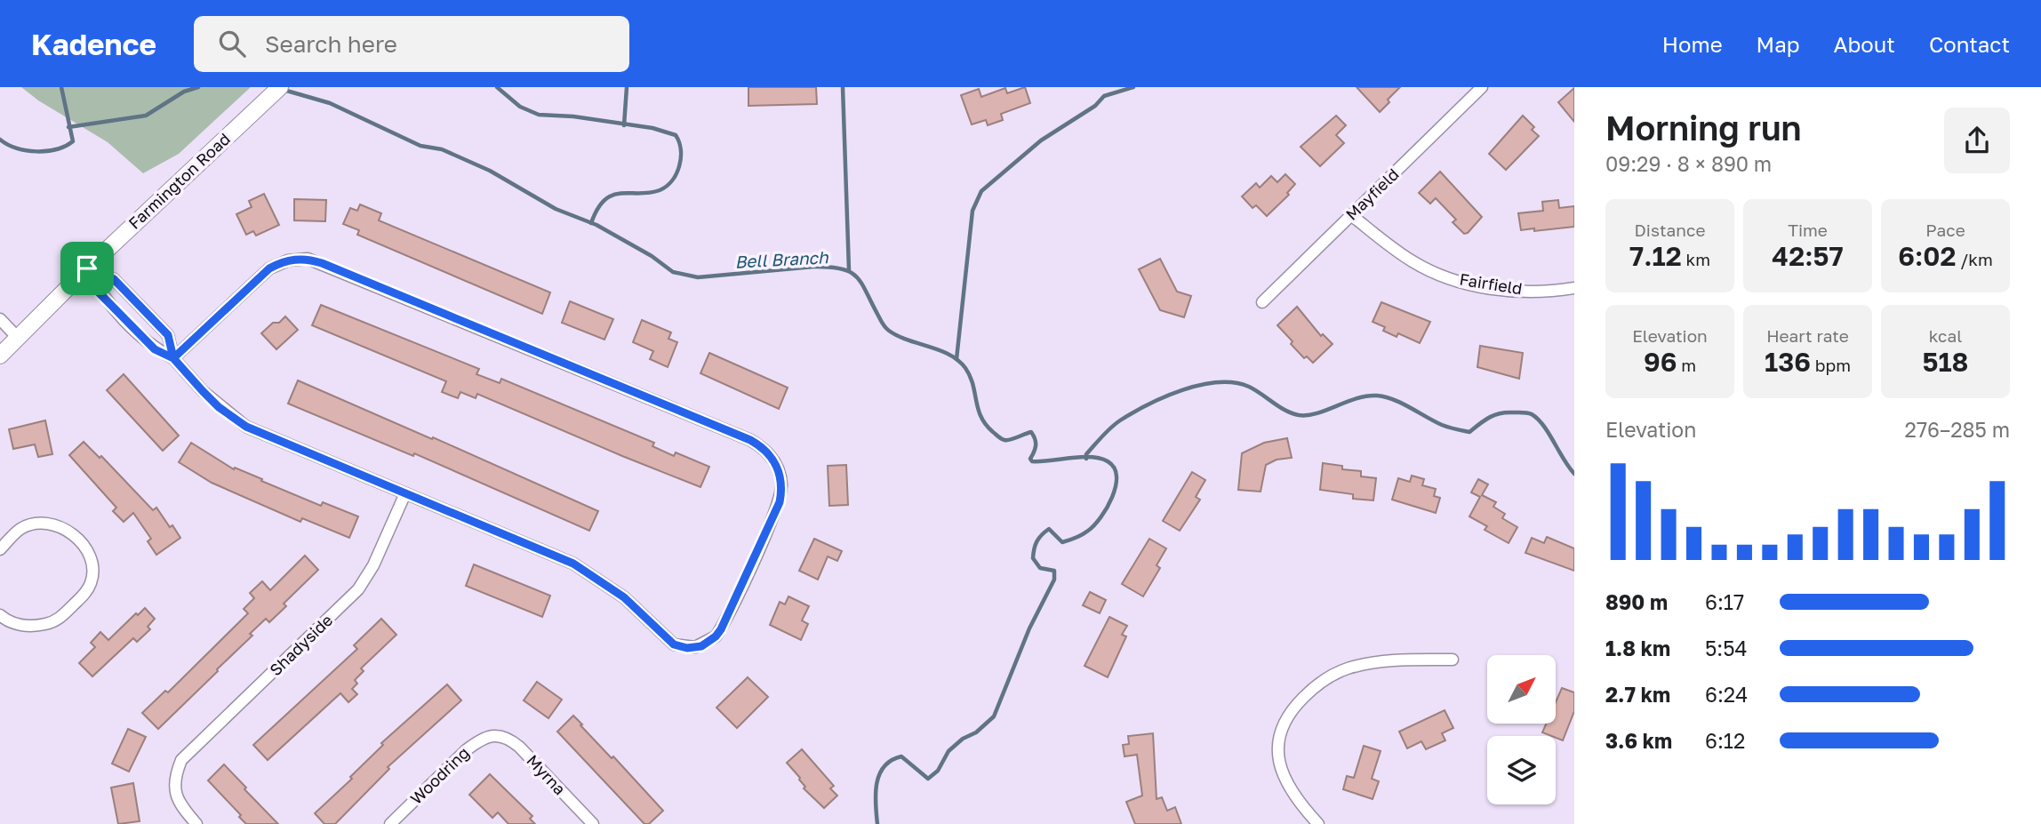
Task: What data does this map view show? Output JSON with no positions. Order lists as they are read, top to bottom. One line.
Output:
{"streets":{"main road":["Farmington Road"],"street":["Mayfield","Fairfield","Shadyside","Myrna","Woodring"]},"crossings":[["Mayfield","Fairfield"],["Myrna","Woodring"]],"water":["Bell Branch"],"north":"top right","page":{"header":"Kadence","search":"Search here","nav":["Home","Map","About","Contact"],"heading":["Morning run","09:29 · 8 × 890 m"],"stats":[["Distance","7.12 km"],["Time","42:57"],["Pace","6:02 /km"],["Elevation","96 m"],["Heart rate","136 bpm"],["kcal","518"]],"chart":["Elevation","276–285 m"],"list":[{"name":"890 m","note":"6:17"},{"name":"1.8 km","note":"5:54"},{"name":"2.7 km","note":"6:24"},{"name":"3.6 km","note":"6:12"}]}}
